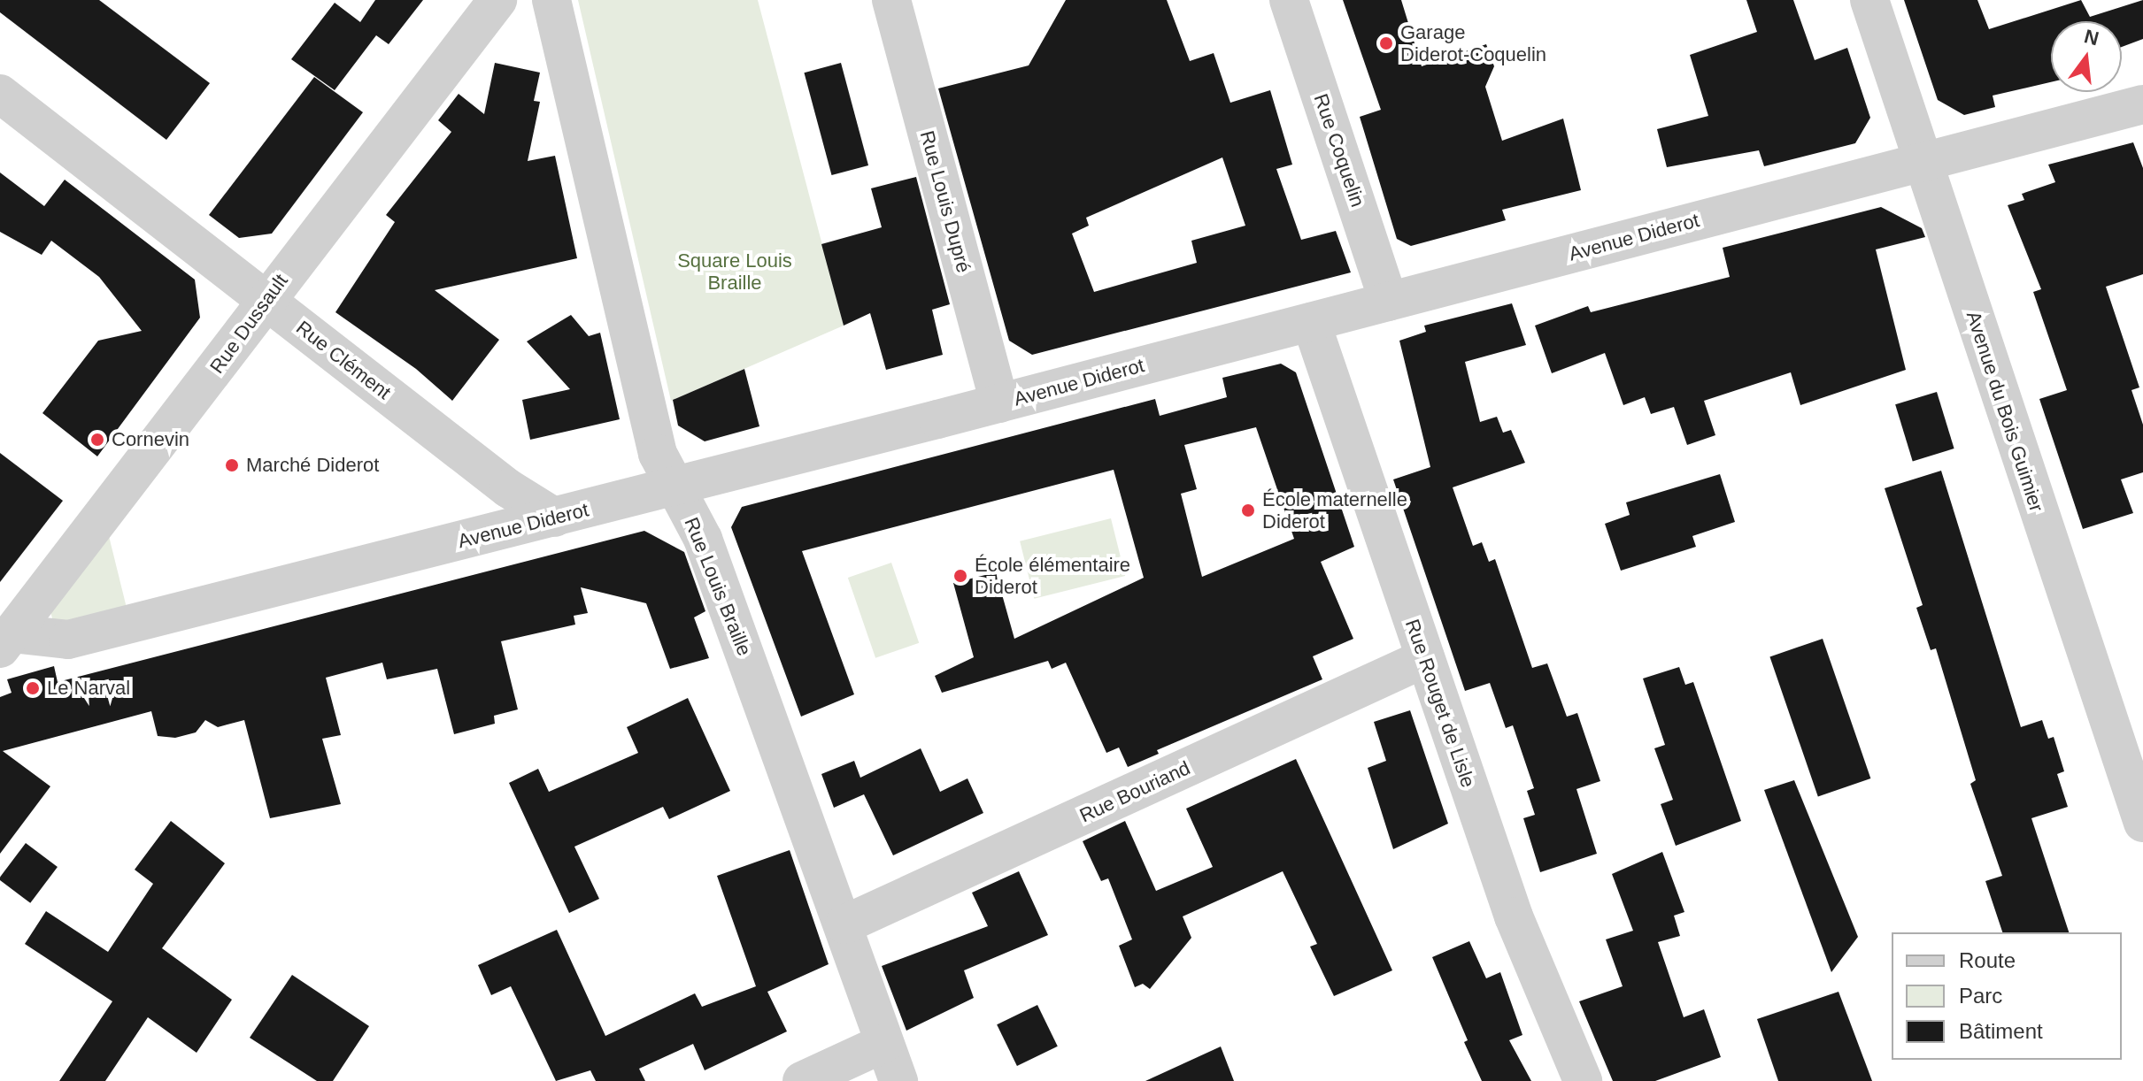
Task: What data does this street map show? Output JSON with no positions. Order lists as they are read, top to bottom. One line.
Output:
{"streets":{"street":["Rue Coquelin","Rue Louis Dupré","Avenue Diderot","Rue Dussault","Rue Clément","Avenue du Bois Guimier","Rue Louis Braille","Rue Rouget de Lisle","Rue Bouriand"]},"crossings":[["Rue Coquelin","Avenue Diderot"],["Rue Louis Dupré","Avenue Diderot"],["Avenue Diderot","Rue Dussault"],["Avenue Diderot","Rue Clément"],["Avenue Diderot","Avenue du Bois Guimier"],["Avenue Diderot","Rue Louis Braille"],["Avenue Diderot","Rue Rouget de Lisle"],["Rue Dussault","Rue Clément"],["Rue Louis Braille","Rue Bouriand"],["Rue Rouget de Lisle","Rue Bouriand"]],"parks":["Square Louis Braille"],"places":["Garage Diderot-Coquelin","Cornevin","Marché Diderot","École maternelle Diderot","École élémentaire Diderot","Le Narval"],"legend":["Route","Parc","Bâtiment"],"north":"top"}
